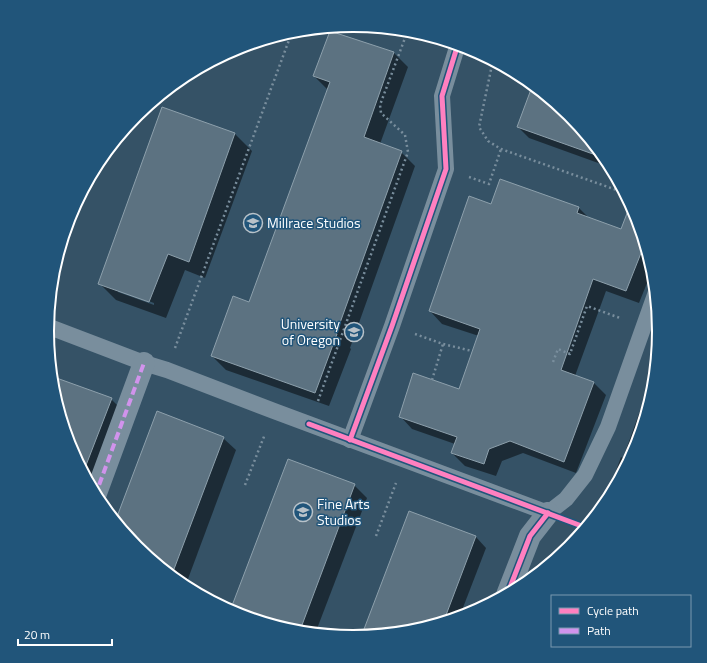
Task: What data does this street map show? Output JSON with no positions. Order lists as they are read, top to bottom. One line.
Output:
{"places":{"school or university":["Millrace Studios","University of Oregon","Fine Arts Studios"]},"legend":["Cycle path","Path"],"scale_bar":"20 m"}
